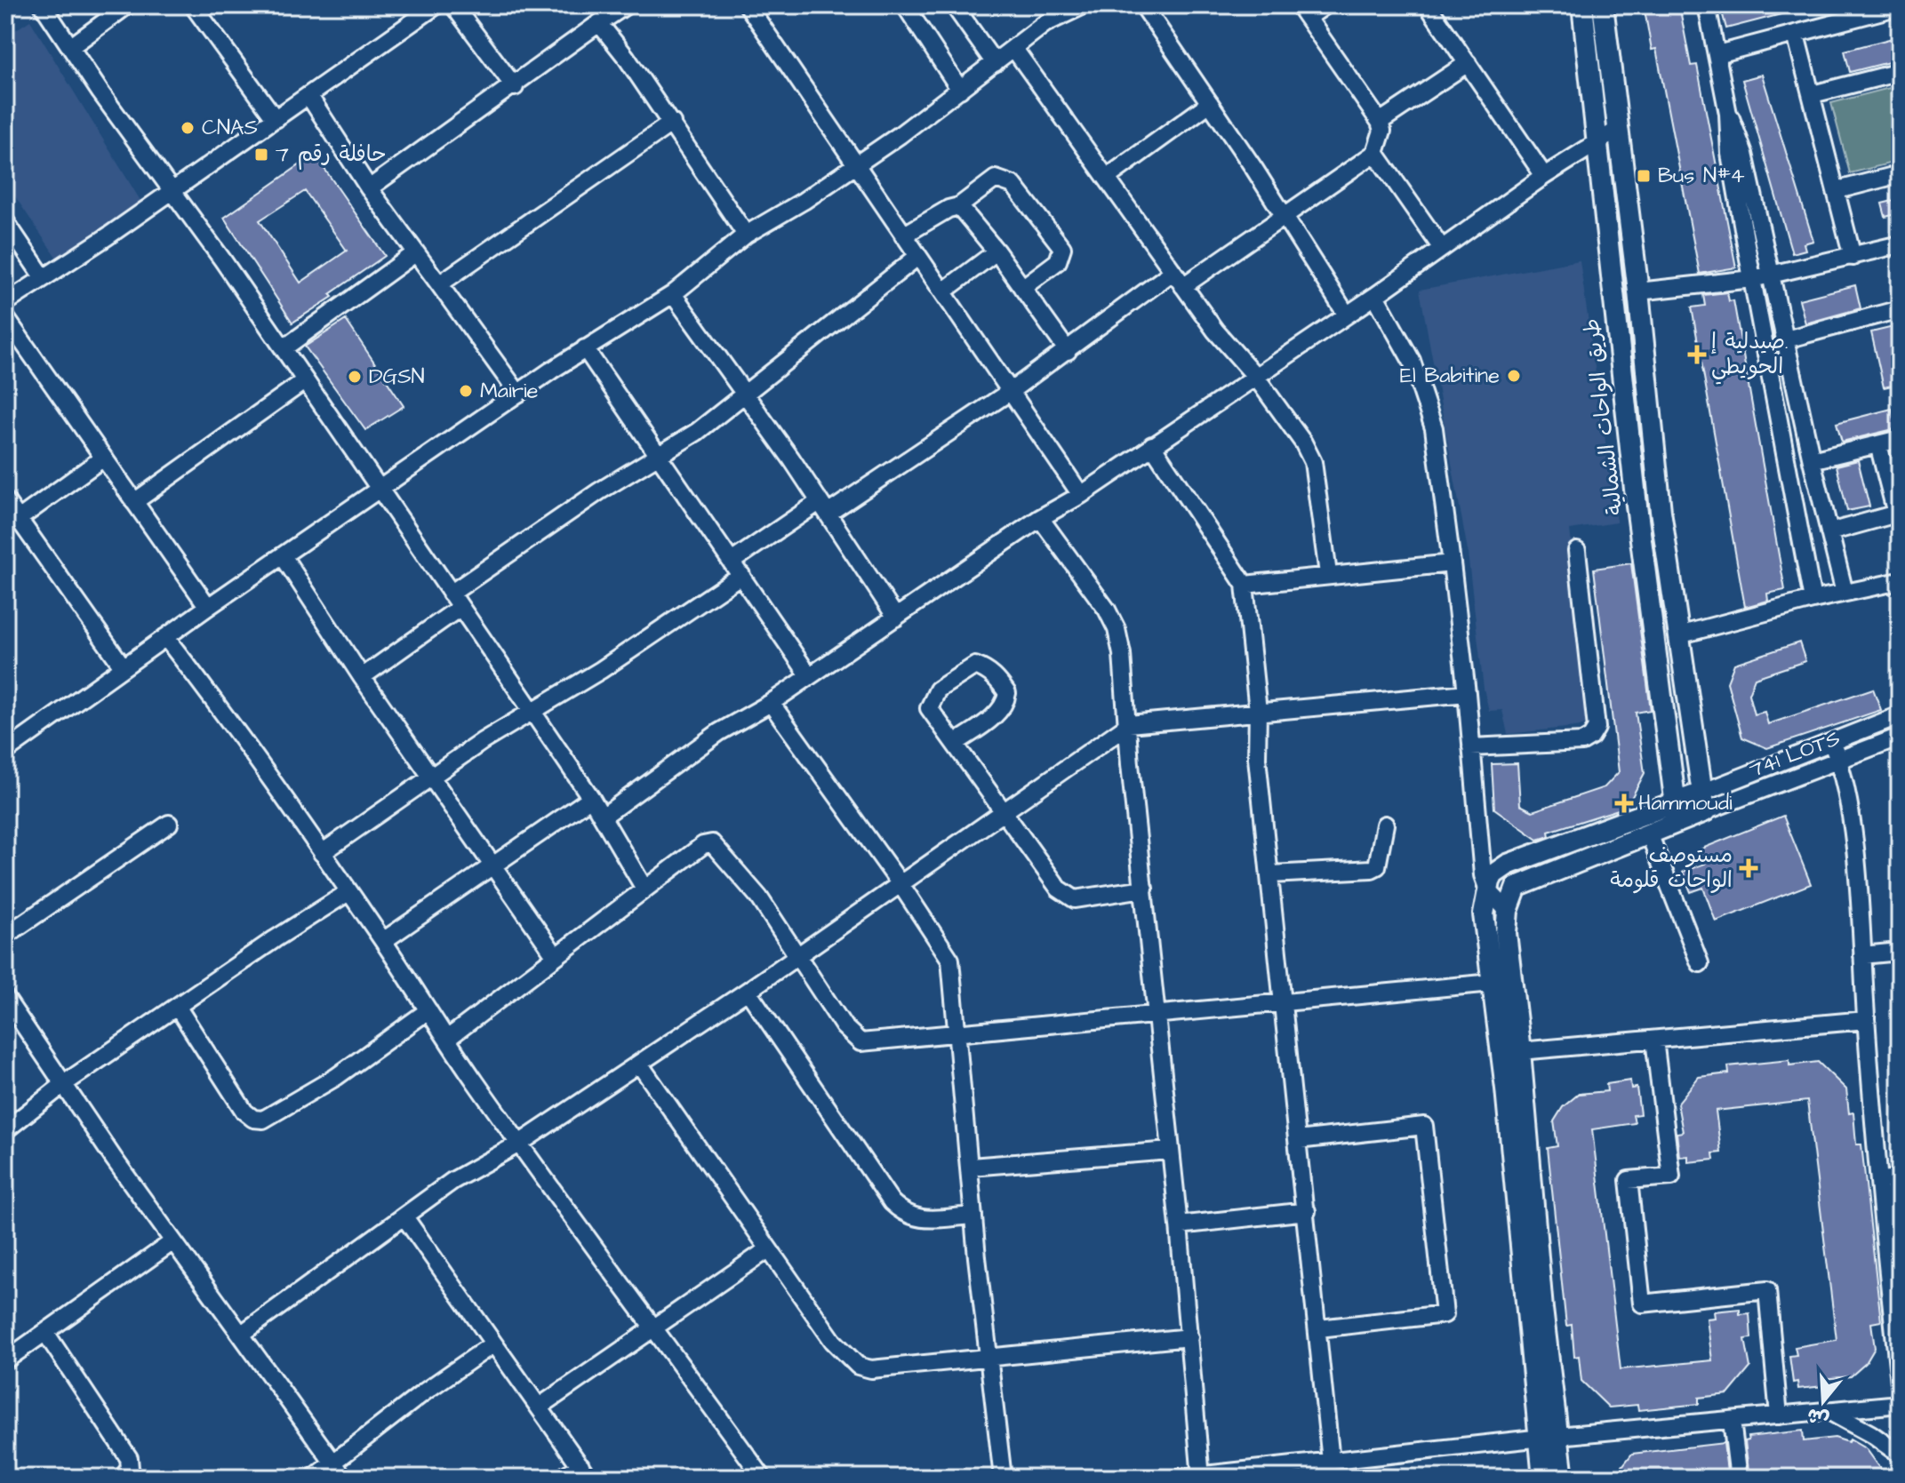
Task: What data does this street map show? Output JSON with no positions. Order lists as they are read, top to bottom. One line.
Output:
{"streets":{"main road":["طريق الواحات الشمالية"],"street":["741 LOTS"]},"crossings":[["طريق الواحات الشمالية","741 LOTS"]],"places":{"other":["CNAS","El Babitine","DGSN","Mairie"],"transit":["حافلة رقم 7","Bus N#4"],"health":["صيدلية إ. الحويطي","Hammoudi","مستوصف الواحات قلومة"]},"north":"bottom"}
